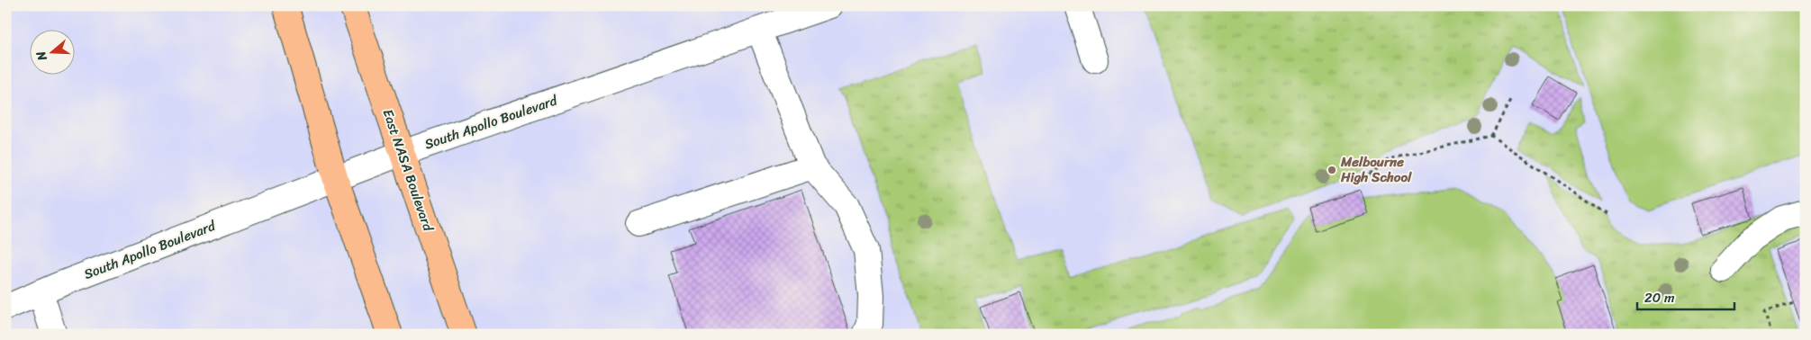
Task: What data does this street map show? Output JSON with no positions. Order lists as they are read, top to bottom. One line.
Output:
{"streets":{"main road":["East NASA Boulevard"],"street":["South Apollo Boulevard"]},"crossings":[["South Apollo Boulevard","East NASA Boulevard"]],"places":["Melbourne High School"],"scale_bar":"20 m","north":"left"}
